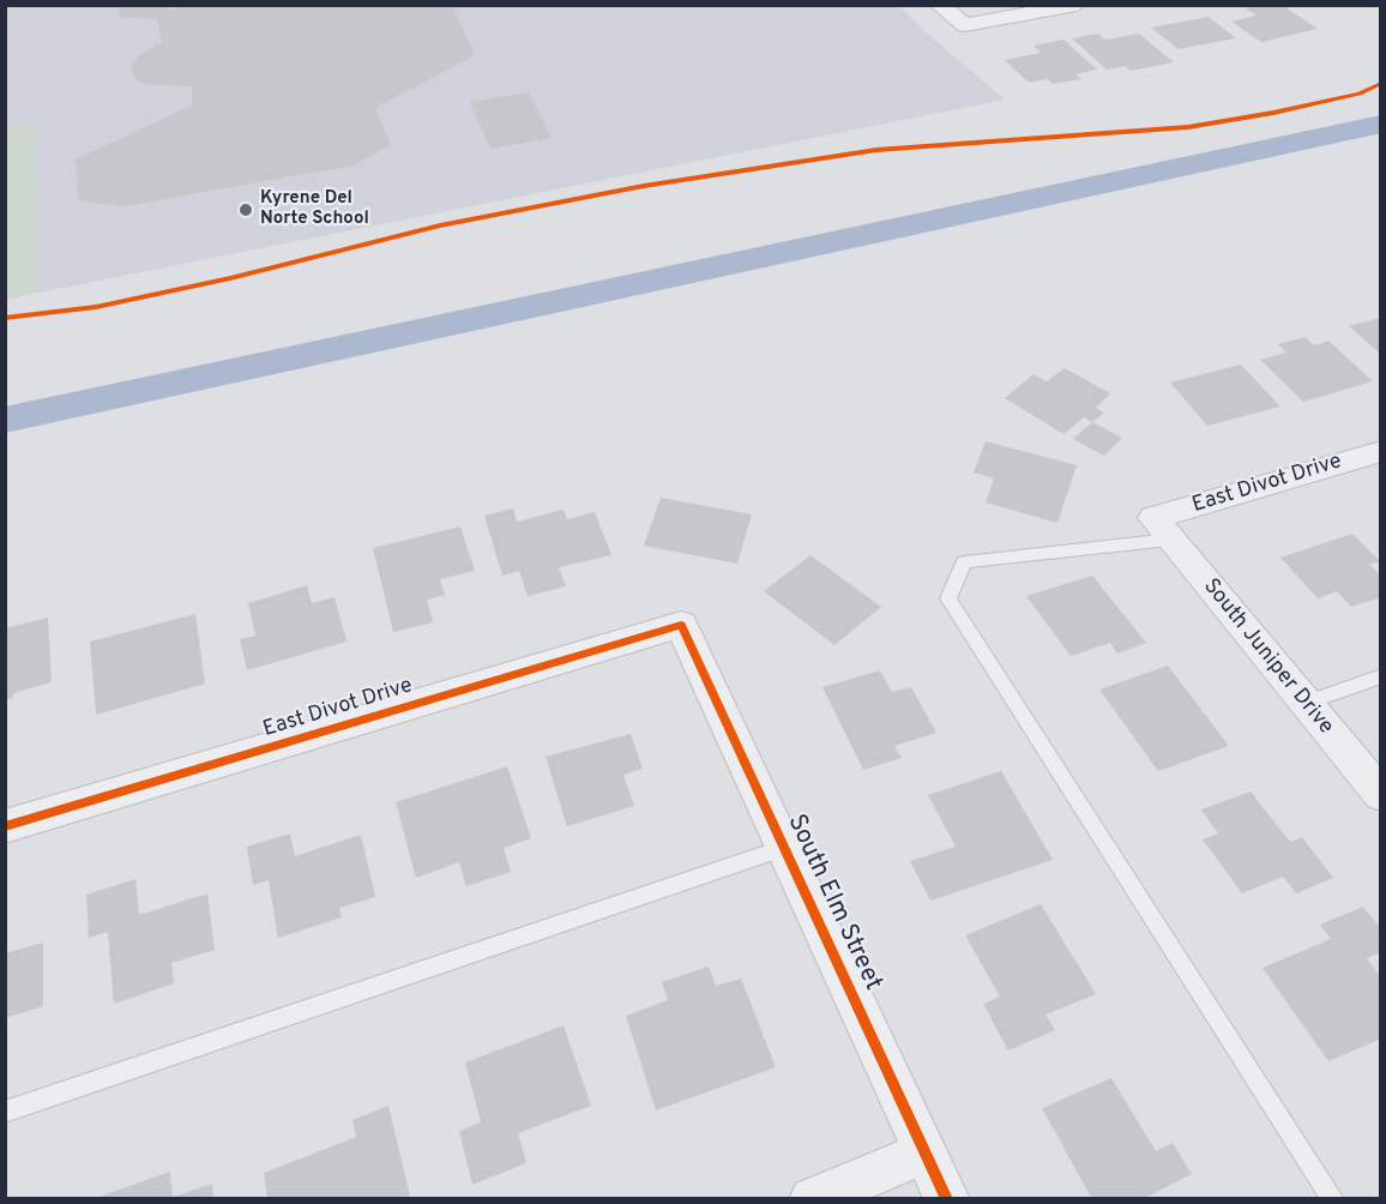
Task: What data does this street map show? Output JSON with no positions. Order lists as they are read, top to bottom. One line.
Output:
{"streets":{"street":["East Divot Drive","South Juniper Drive","South Elm Street"]},"crossings":[["East Divot Drive","South Juniper Drive"],["East Divot Drive","South Elm Street"]],"places":["Kyrene Del Norte School"]}
